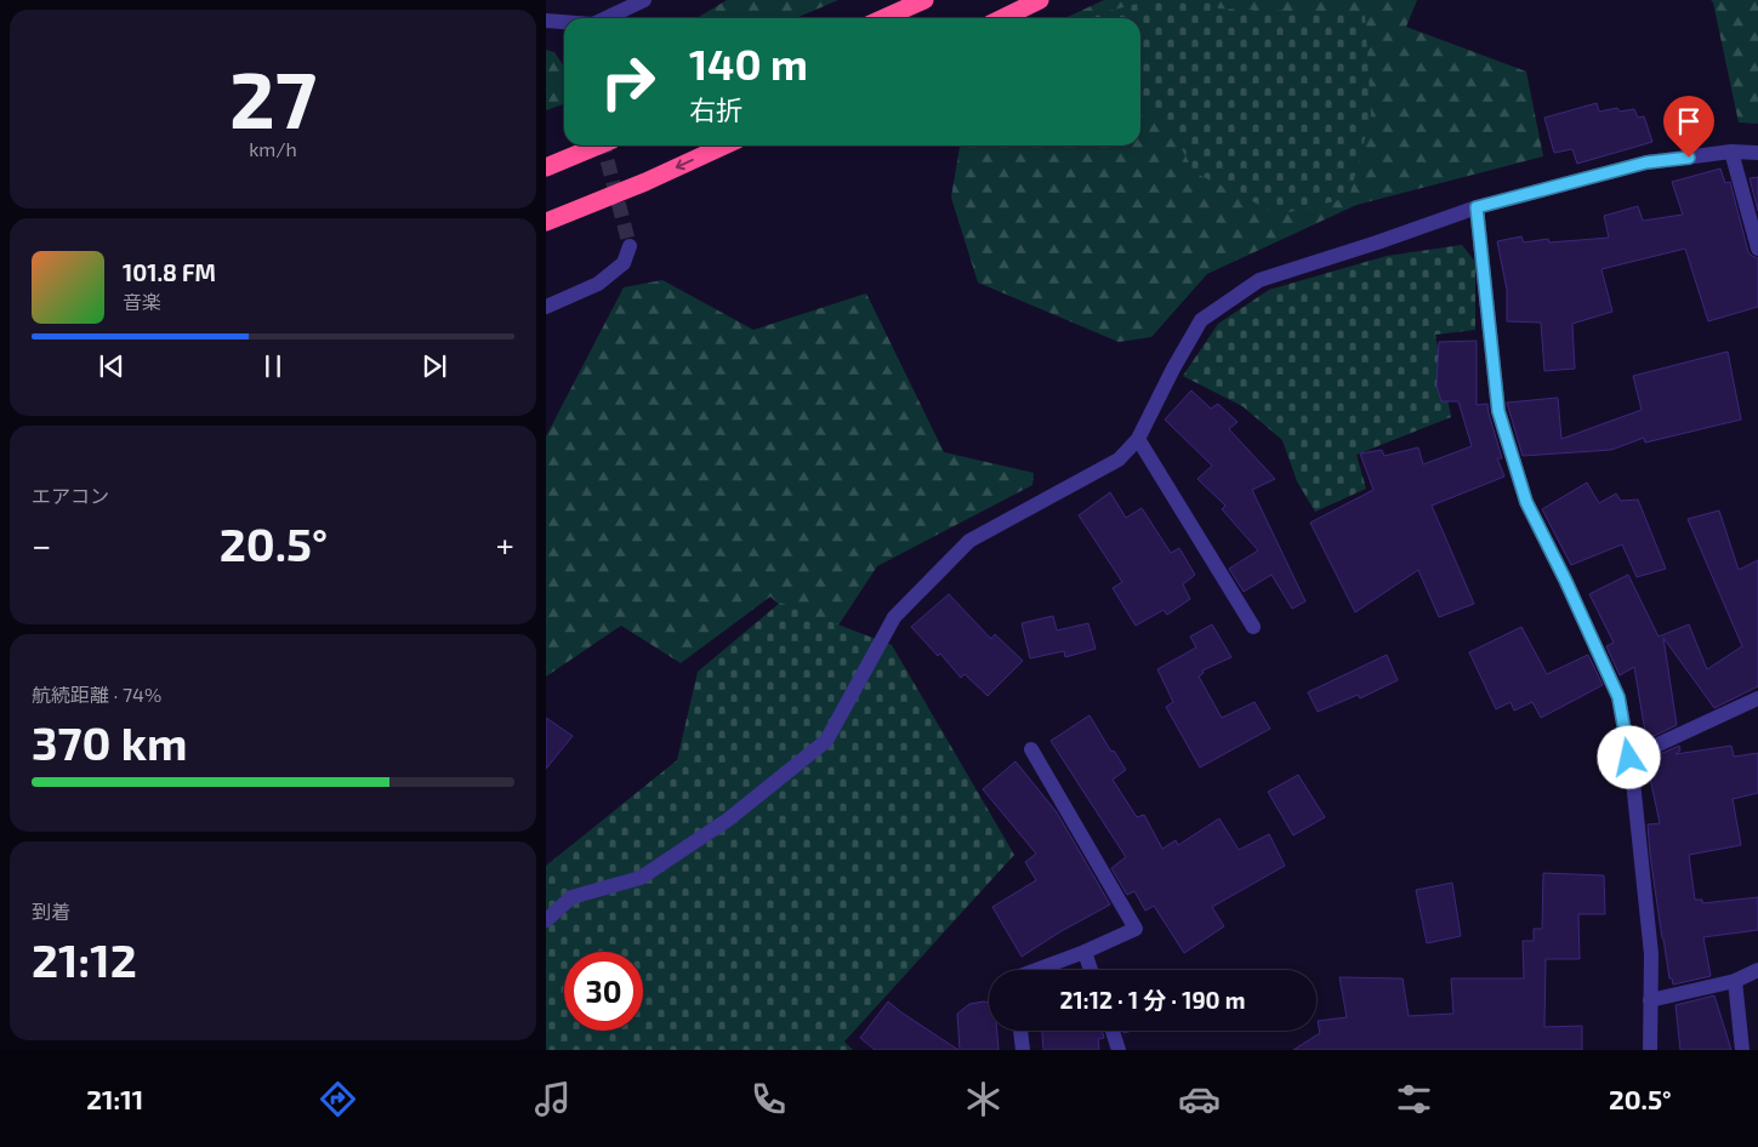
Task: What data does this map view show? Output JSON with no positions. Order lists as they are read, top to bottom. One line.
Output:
{"page":{"tile":[["27","km/h"],"エアコン",["航続距離 · 74%","370 km"],["到着","21:12"]],"turn":["140 m","右折"],"song":["101.8 FM","音楽"],"heat":["−","20.5°","+"],"limit":"30","trip":"21:12 · 1 分 · 190 m","tabs":["21:11","20.5°"]}}
